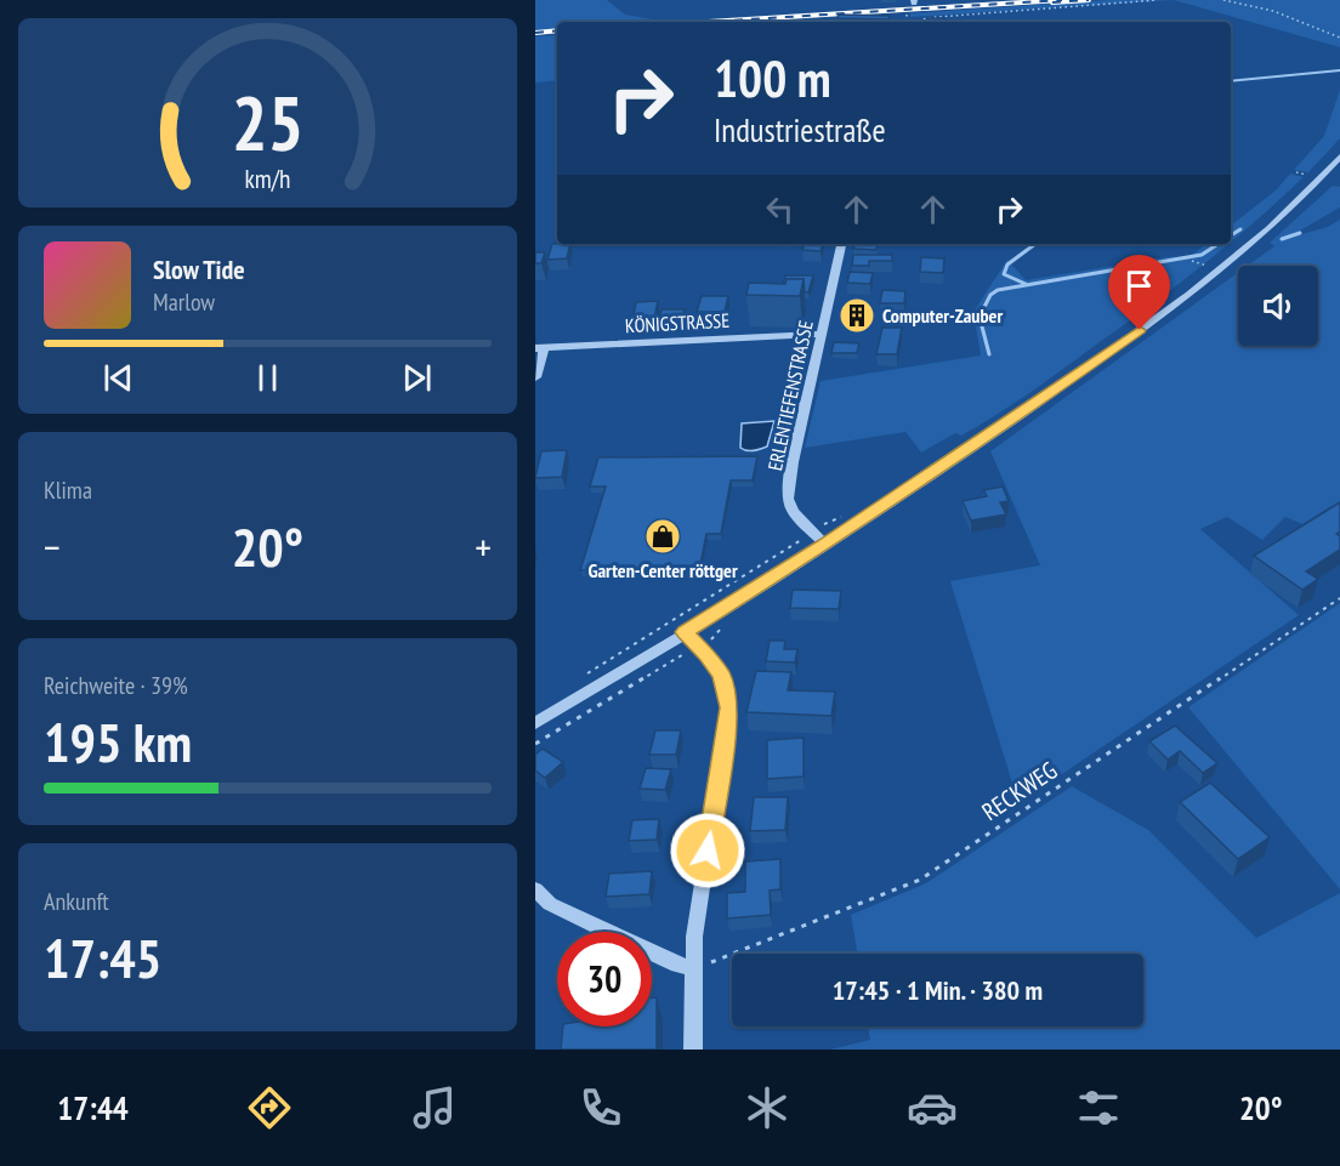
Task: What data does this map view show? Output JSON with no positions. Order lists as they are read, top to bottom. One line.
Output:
{"streets":{"street":["KÖNIGSTRASSE","ERLENTIEFENSTRASSE"],"path":["RECKWEG"]},"crossings":[["KÖNIGSTRASSE","ERLENTIEFENSTRASSE"]],"places":{"building":["Computer-Zauber"],"shop":["Garten-Center röttger"]},"page":{"turn":["100 m","Industriestraße"],"song":["Slow Tide","Marlow"],"tile":["Klima",["Reichweite · 39%","195 km"],["Ankunft","17:45"]],"heat":["−","20°","+"],"limit":"30","trip":"17:45 · 1 Min. · 380 m","tabs":["17:44","20°"],"gauge":["25","km/h"]}}
